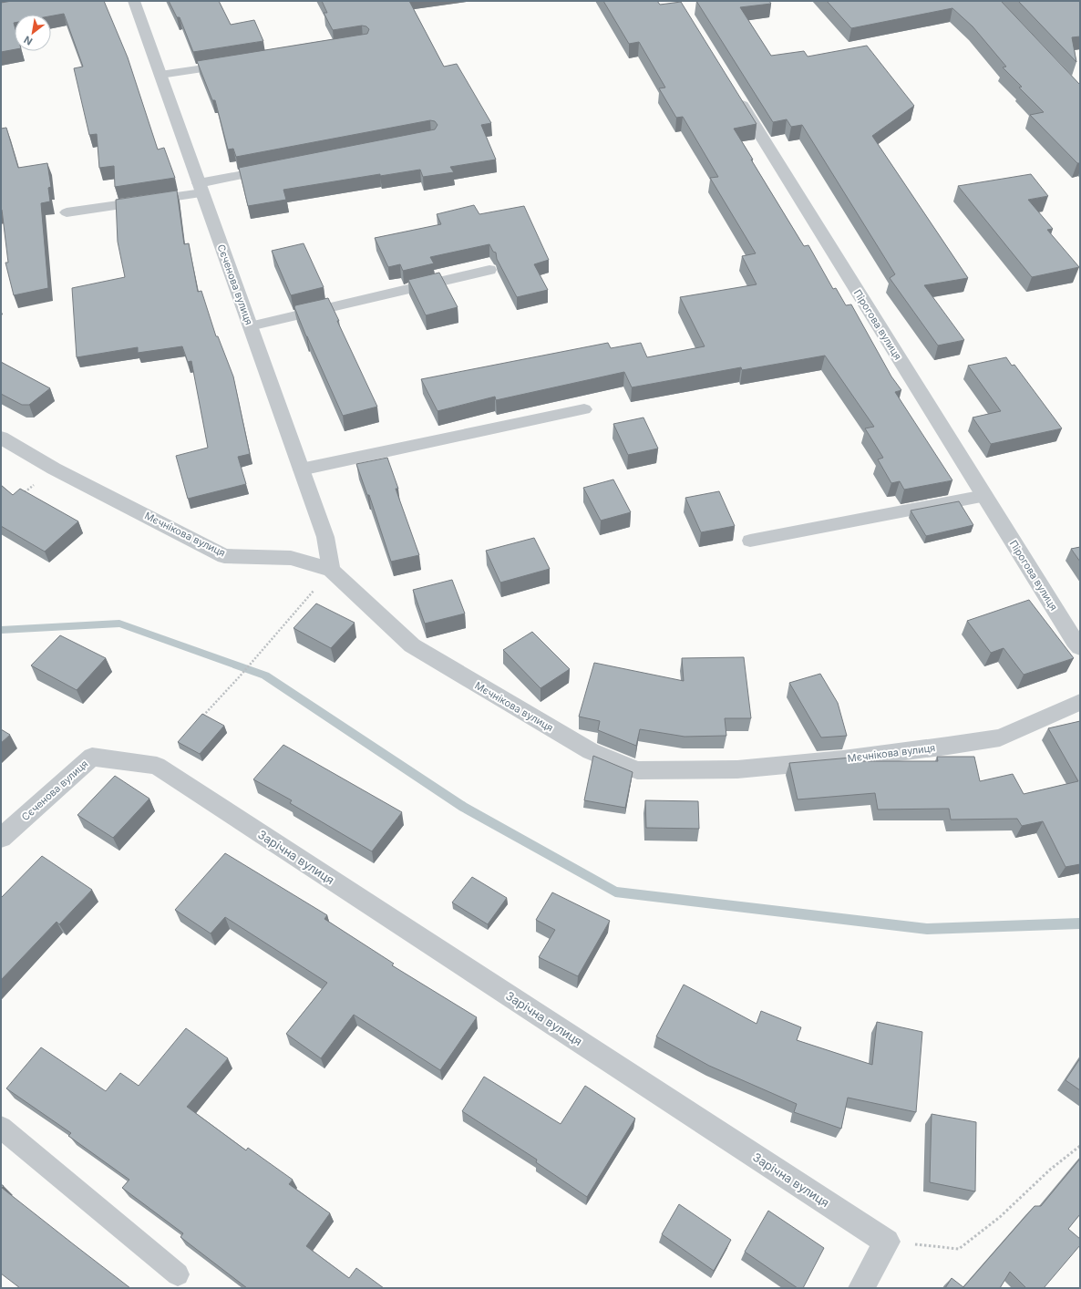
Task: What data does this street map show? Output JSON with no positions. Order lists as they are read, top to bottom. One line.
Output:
{"streets":{"street":["Сєченова вулиця","Пірогова вулиця","Мєчнікова вулиця","Зарічна вулиця"]},"crossings":[["Сєченова вулиця","Мєчнікова вулиця"],["Сєченова вулиця","Зарічна вулиця"]],"north":"bottom left"}
